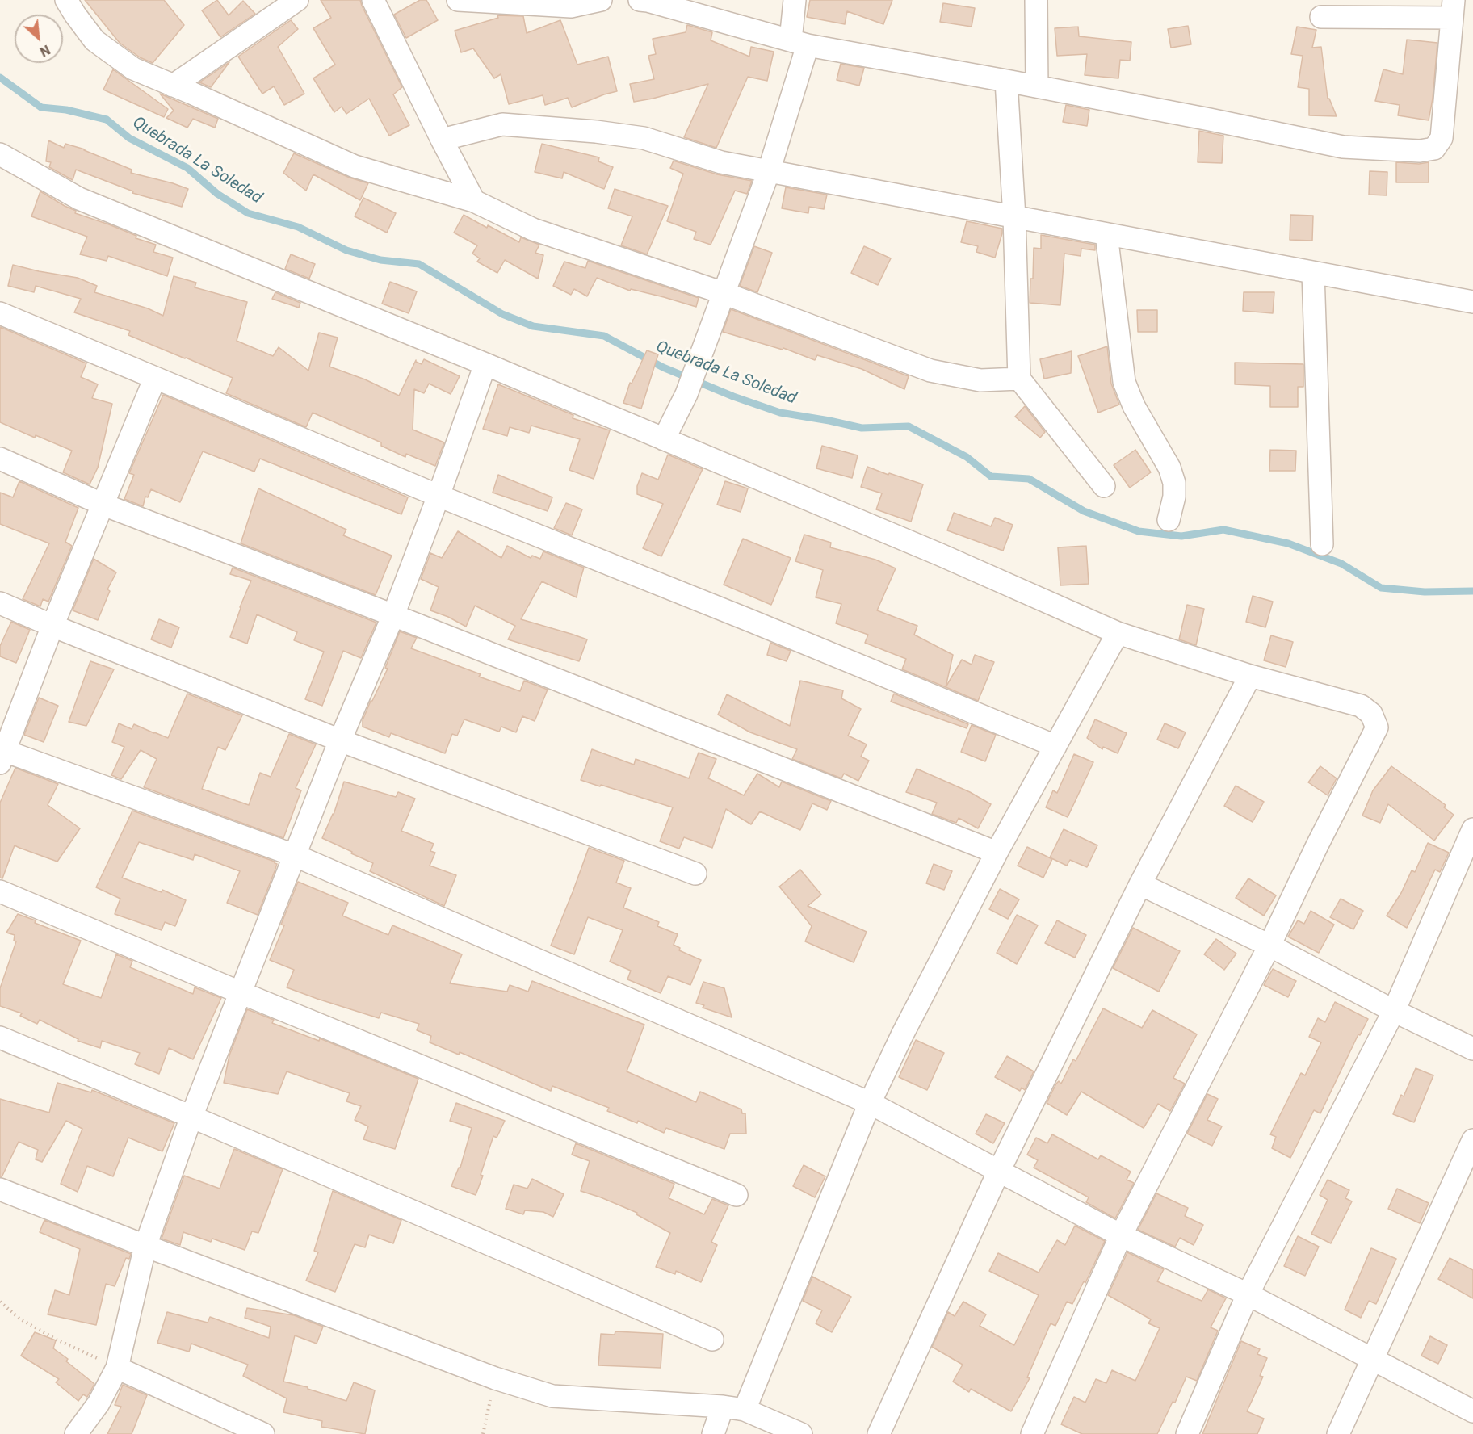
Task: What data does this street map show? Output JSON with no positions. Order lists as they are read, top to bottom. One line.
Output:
{"water":["Quebrada La Soledad"],"north":"bottom right"}
